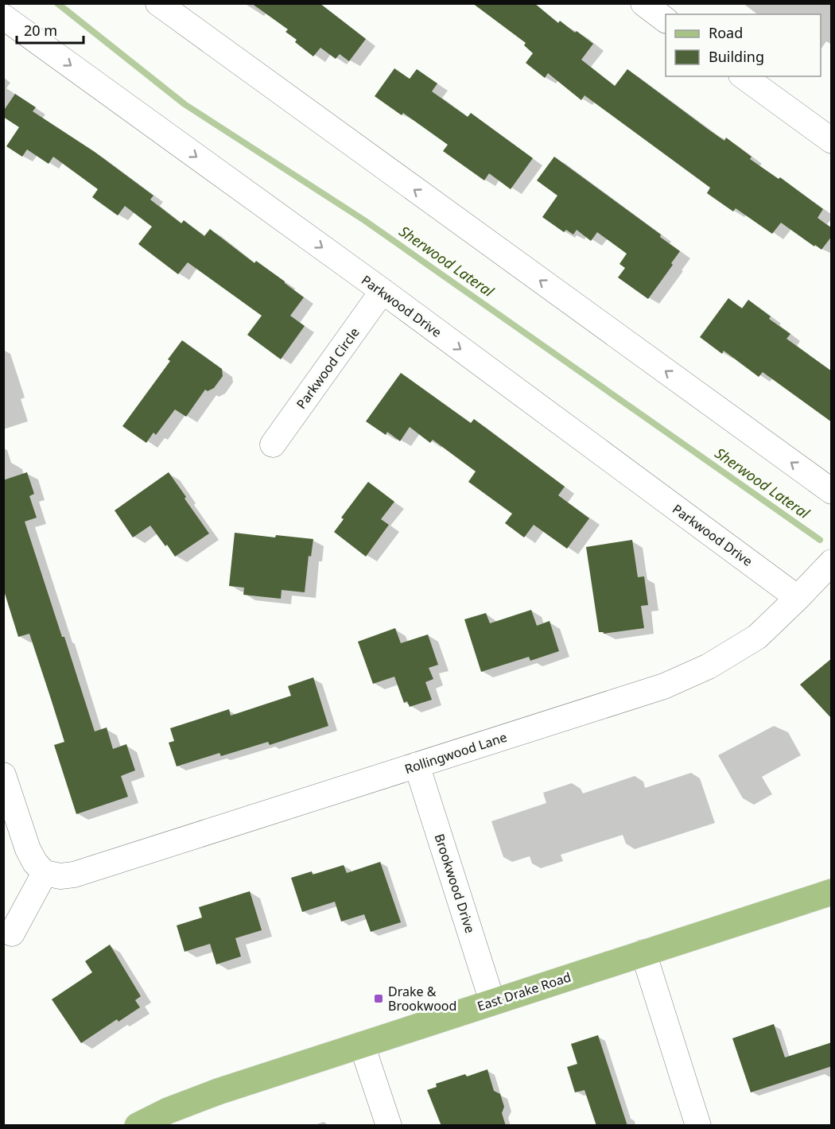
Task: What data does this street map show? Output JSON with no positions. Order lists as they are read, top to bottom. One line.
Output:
{"streets":{"main road":["East Drake Road"],"street":["Parkwood Drive","Parkwood Circle","Rollingwood Lane","Brookwood Drive"]},"crossings":[["Parkwood Drive","Parkwood Circle"],["Parkwood Drive","Rollingwood Lane"],["Rollingwood Lane","Brookwood Drive"],["Brookwood Drive","East Drake Road"]],"water":["Sherwood Lateral"],"places":{"transit":["Drake & Brookwood"]},"legend":["Road","Building"],"scale_bar":"20 m"}
